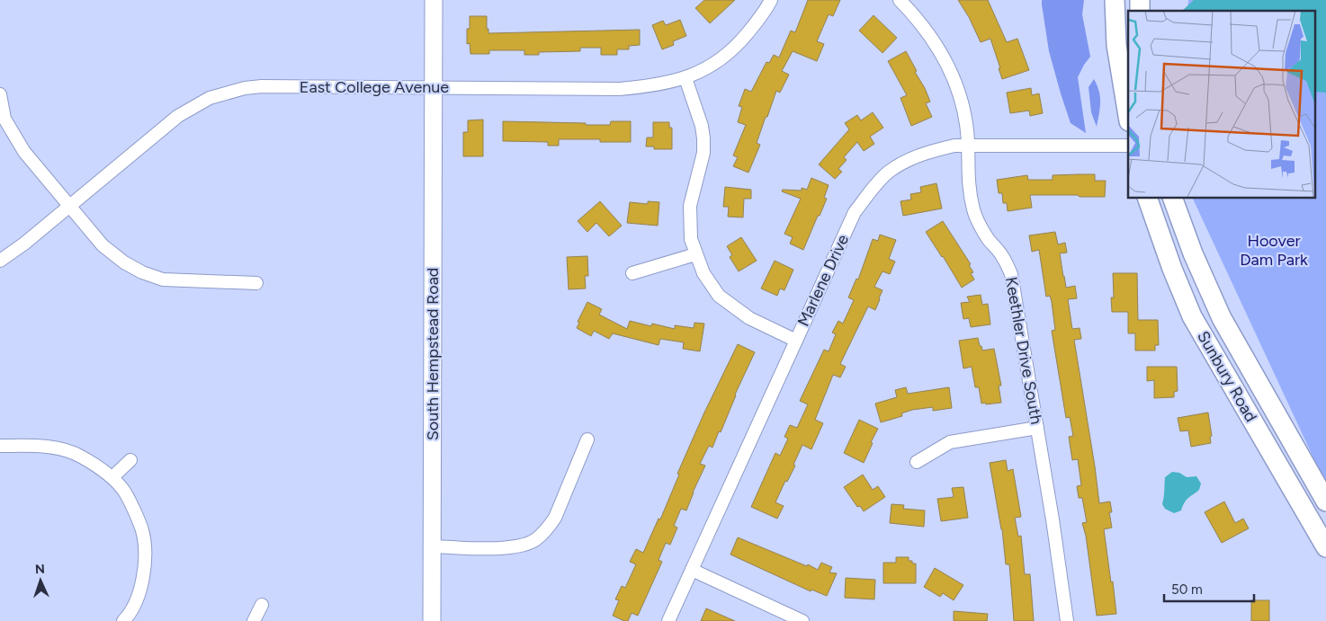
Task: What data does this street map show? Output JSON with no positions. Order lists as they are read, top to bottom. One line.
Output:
{"streets":{"main road":["Sunbury Road"],"street":["East College Avenue","Marlene Drive","Keethler Drive South","South Hempstead Road"]},"crossings":[["East College Avenue","South Hempstead Road"],["Marlene Drive","Keethler Drive South"]],"parks":["Hoover Dam Park"],"scale_bar":"50 m","north":"top"}
